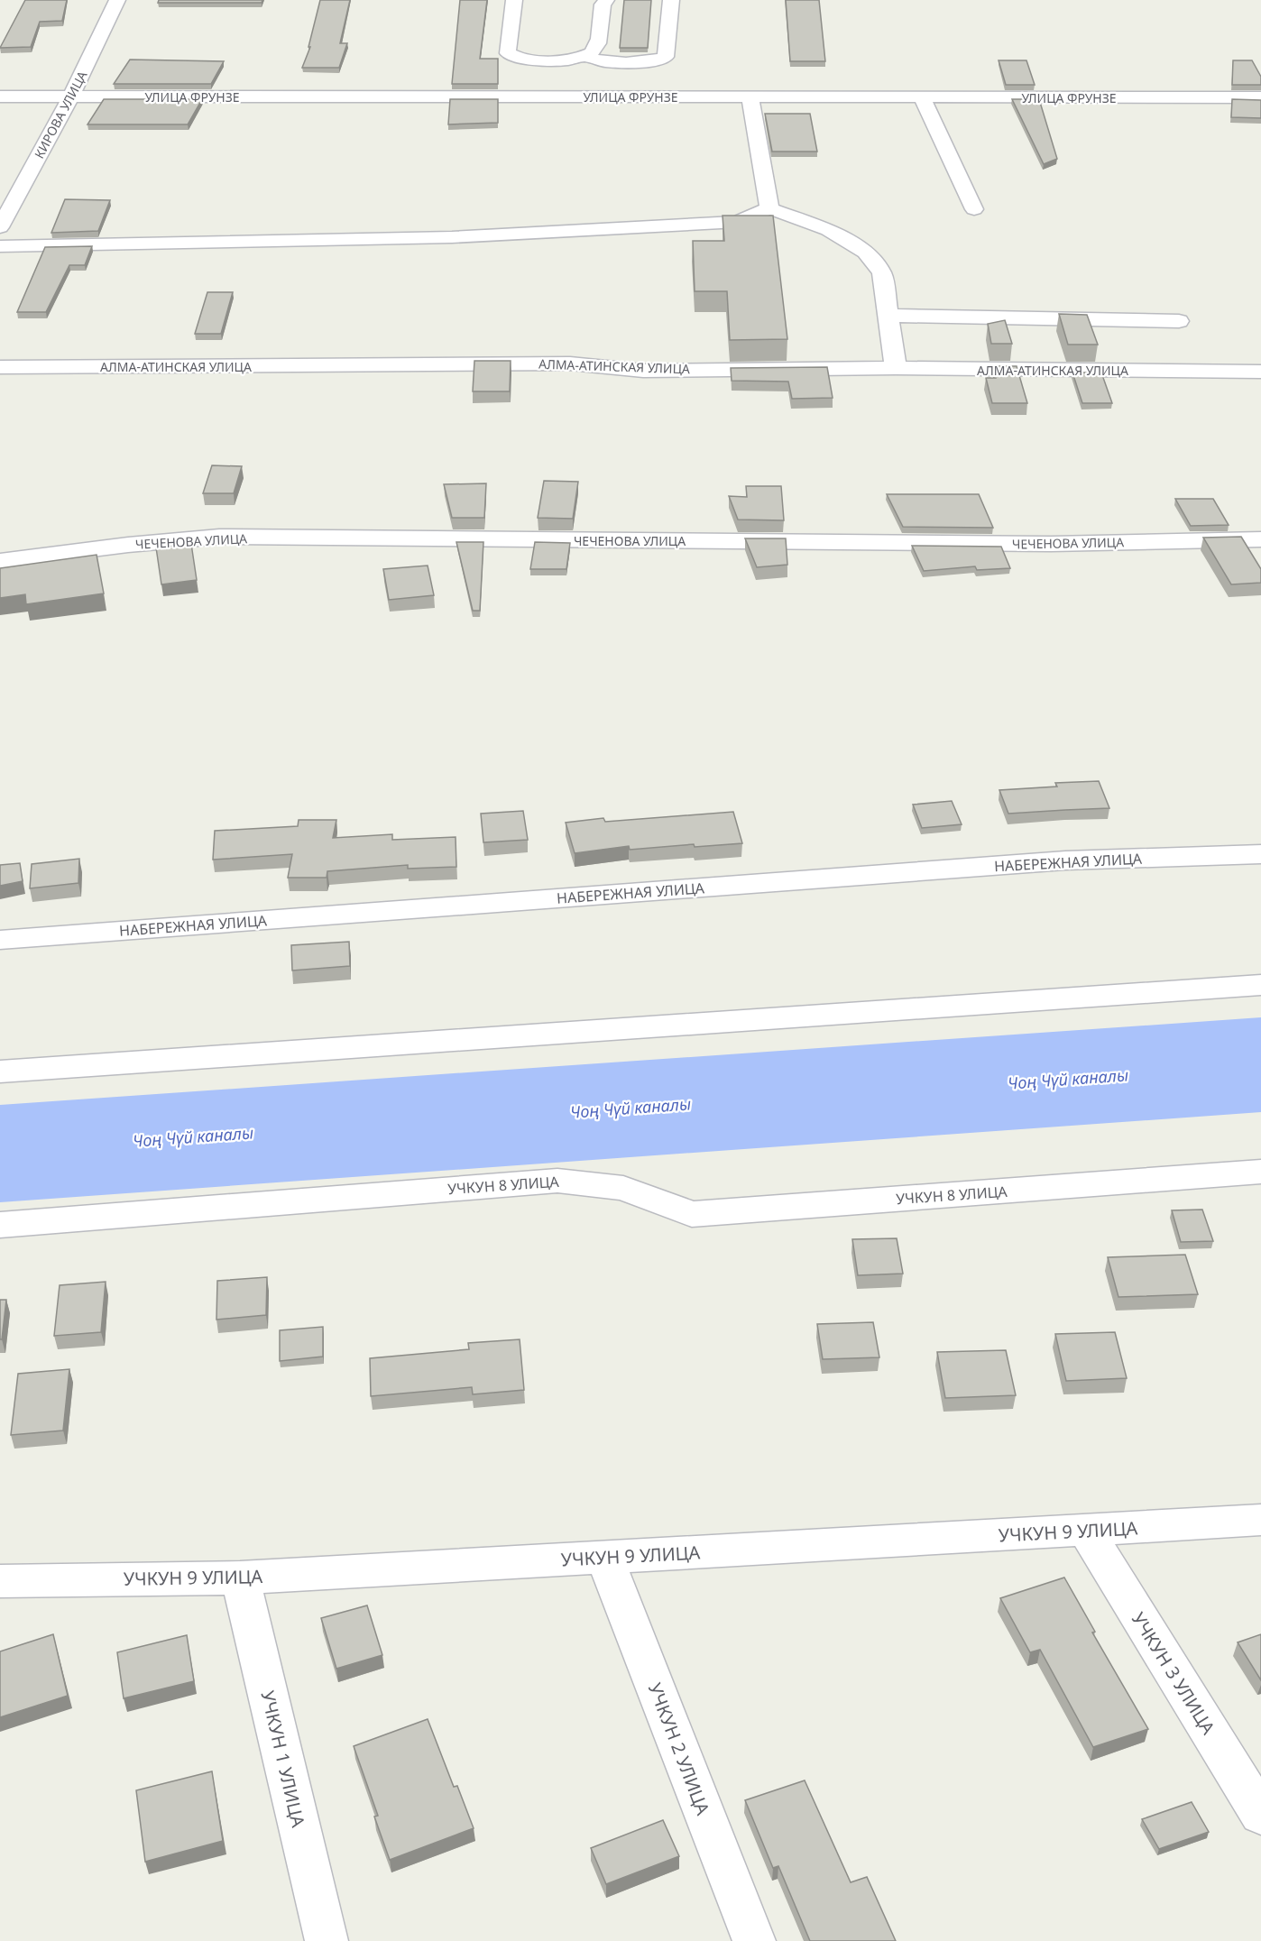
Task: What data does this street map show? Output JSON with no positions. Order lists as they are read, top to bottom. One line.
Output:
{"streets":{"street":["УЛИЦА ФРУНЗЕ","КИРОВА УЛИЦА","АЛМА-АТИНСКАЯ УЛИЦА","ЧЕЧЕНОВА УЛИЦА","НАБЕРЕЖНАЯ УЛИЦА","УЧКУН 8 УЛИЦА","УЧКУН 9 УЛИЦА","УЧКУН 3 УЛИЦА","УЧКУН 2 УЛИЦА","УЧКУН 1 УЛИЦА"]},"crossings":[["УЛИЦА ФРУНЗЕ","КИРОВА УЛИЦА"],["УЧКУН 9 УЛИЦА","УЧКУН 3 УЛИЦА"],["УЧКУН 9 УЛИЦА","УЧКУН 2 УЛИЦА"],["УЧКУН 9 УЛИЦА","УЧКУН 1 УЛИЦА"]],"water":["Чоң Чүй каналы"]}
